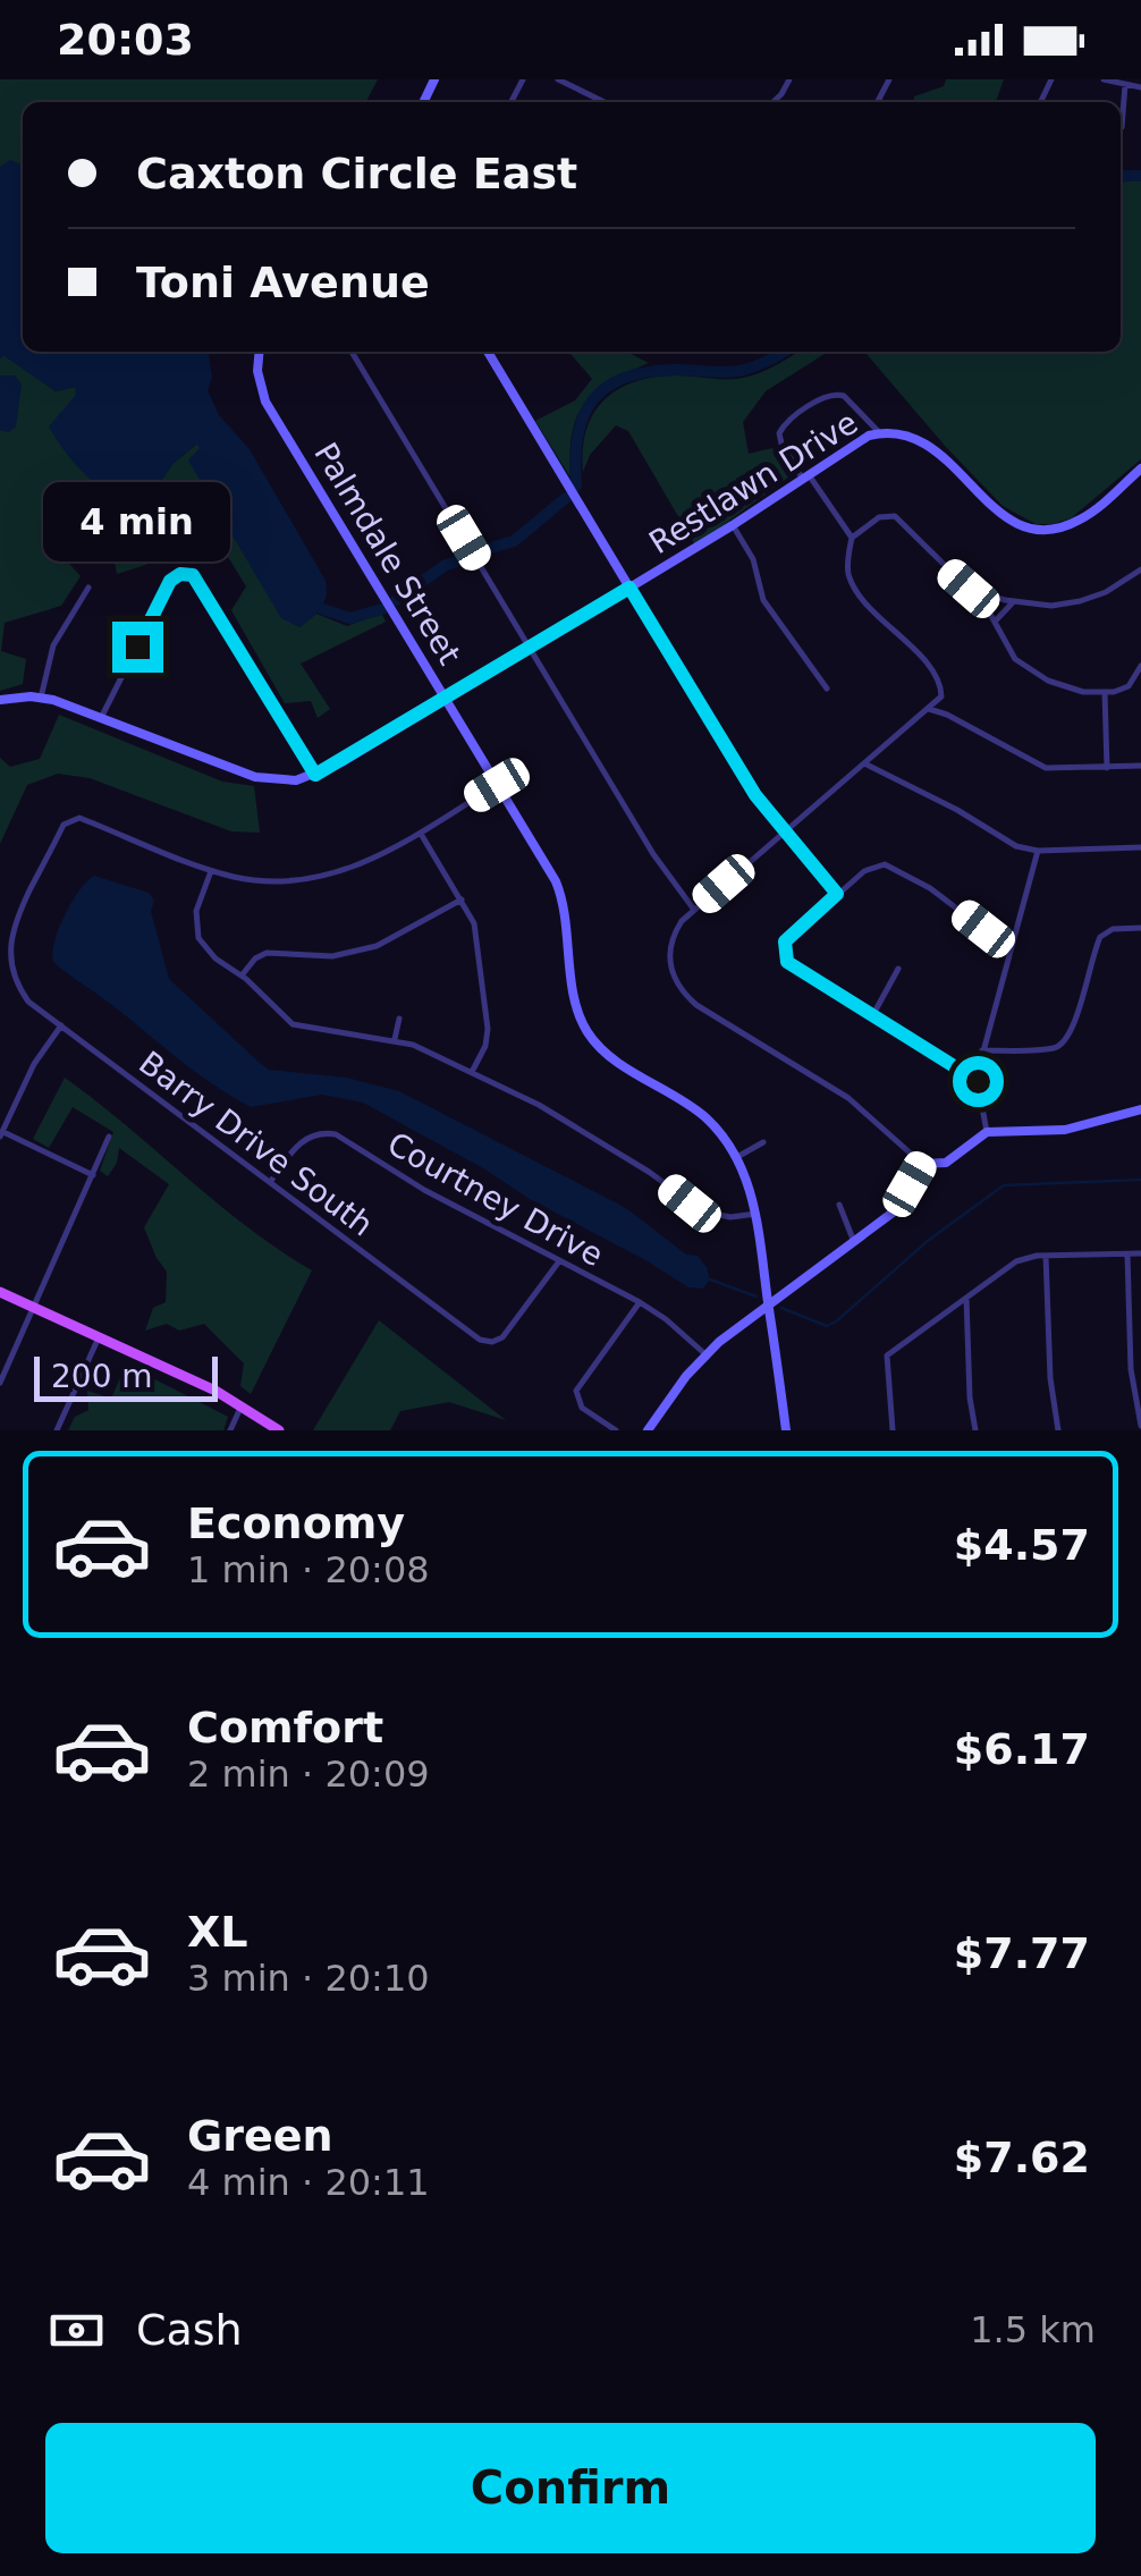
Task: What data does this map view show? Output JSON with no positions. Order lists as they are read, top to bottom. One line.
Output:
{"streets":{"street":["Restlawn Drive","Palmdale Street","Barry Drive South","Courtney Drive"]},"crossings":[["Restlawn Drive","Palmdale Street"],["Barry Drive South","Courtney Drive"]],"scale_bar":"200 m","page":{"status":"20:03","banner":["Caxton Circle East","Toni Avenue"],"bubble":"4 min","scale":"200 m","list":[{"name":"Economy","note":"1 min · 20:08","value":"$4.57"},{"name":"Comfort","note":"2 min · 20:09","value":"$6.17"},{"name":"XL","note":"3 min · 20:10","value":"$7.77"},{"name":"Green","note":"4 min · 20:11","value":"$7.62"}],"pay":["Cash","1.5 km"],"buttons":"Confirm"}}
